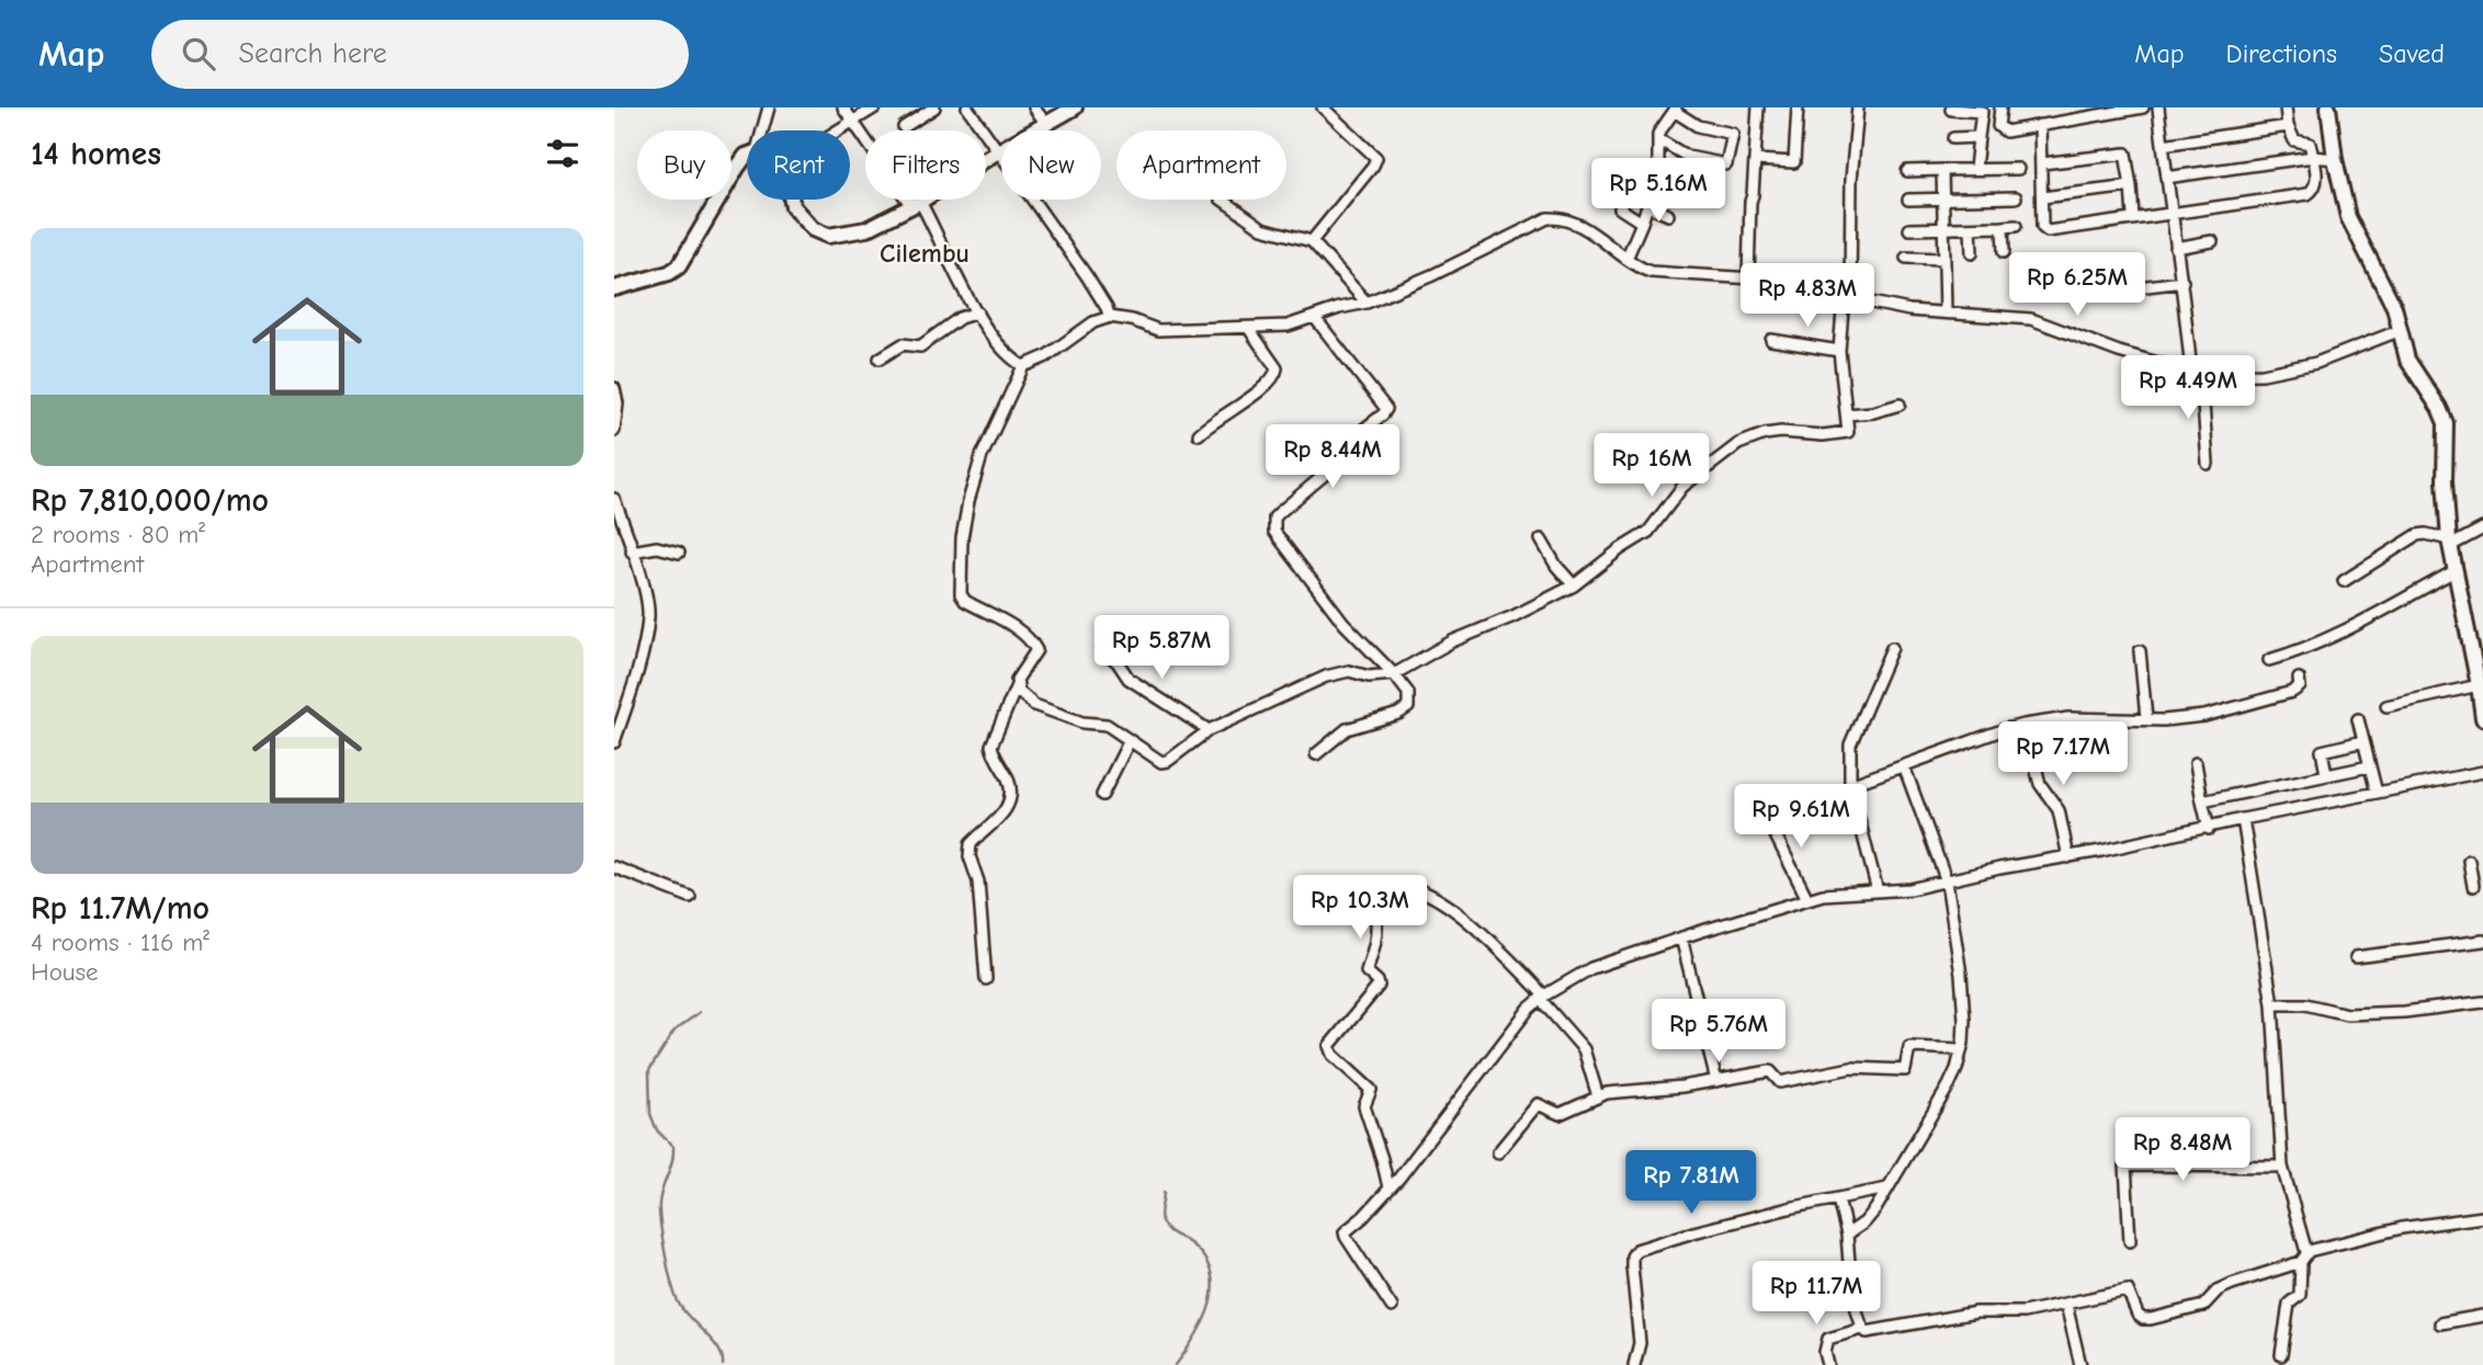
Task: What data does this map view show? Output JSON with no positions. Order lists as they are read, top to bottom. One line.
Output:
{"districts":["Cilembu"],"page":{"header":"Map","search":"Search here","nav":["Map","Directions","Saved"],"heading":"14 homes","chip":["Buy","Rent","Filters","New","Apartment"],"price":["Rp 5.16M","Rp 6.25M","Rp 4.83M","Rp 4.49M","Rp 8.44M","Rp 16M","Rp 5.87M","Rp 7.17M","Rp 9.61M","Rp 10.3M","Rp 5.76M","Rp 8.48M","Rp 7.81M","Rp 11.7M"],"list":[{"name":"Rp 7,810,000/mo","note":"2 rooms · 80 m² · Apartment"},{"name":"Rp 11.7M/mo","note":"4 rooms · 116 m² · House"}]}}
